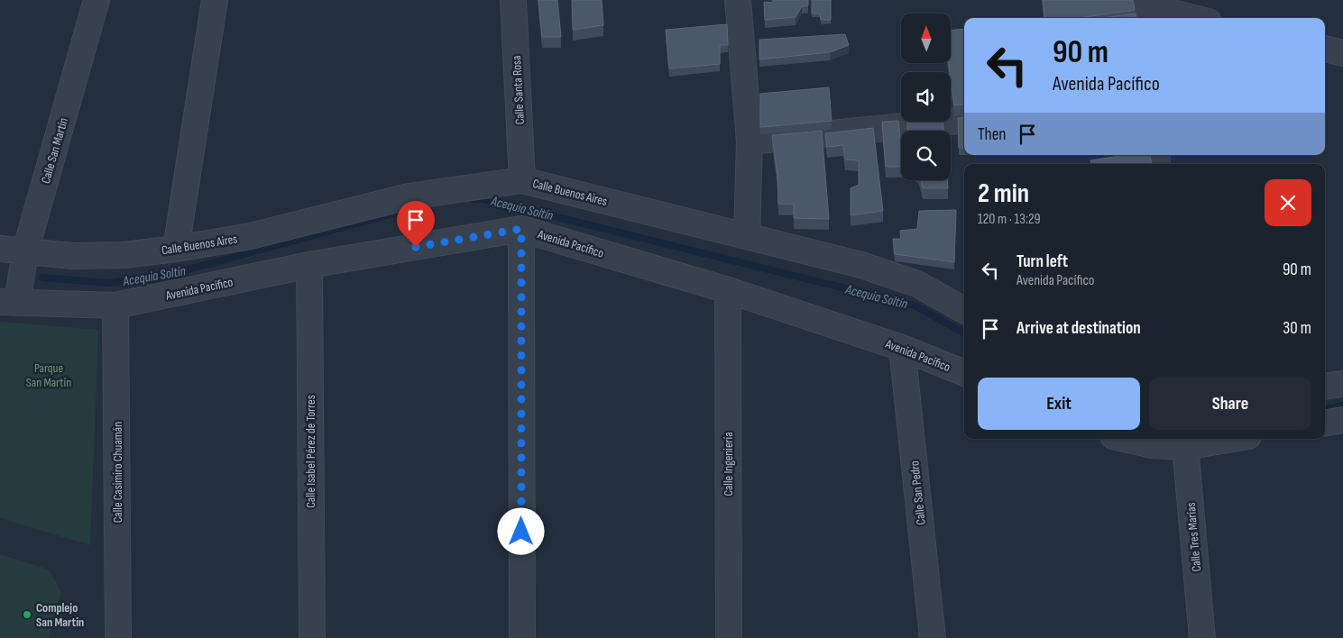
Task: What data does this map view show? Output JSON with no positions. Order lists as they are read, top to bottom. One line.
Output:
{"streets":{"street":["Calle Santa Rosa","Calle San Martín","Calle Buenos Aires","Avenida Pacífico","Calle Isabel Pérez de Torres","Calle Ingeniería","Calle Casimiro Chuamán","Calle San Pedro","Calle Tres Marías"]},"crossings":[["Calle Santa Rosa","Calle Buenos Aires"],["Calle San Martín","Calle Buenos Aires"],["Calle San Martín","Avenida Pacífico"],["Avenida Pacífico","Calle Isabel Pérez de Torres"],["Avenida Pacífico","Calle Ingeniería"],["Avenida Pacífico","Calle Casimiro Chuamán"],["Avenida Pacífico","Calle San Pedro"]],"water":["Acequia Soltín"],"parks":["Parque San Martín"],"places":["Complejo San Martin"],"north":"top","page":{"turn":["90 m","Avenida Pacífico"],"then":"Then","heading":["2 min","120 m · 13:29"],"list":[{"name":"Turn left","note":"Avenida Pacífico","value":"90 m"},{"name":"Arrive at destination","value":"30 m"}],"buttons":["Exit","Share"]}}
